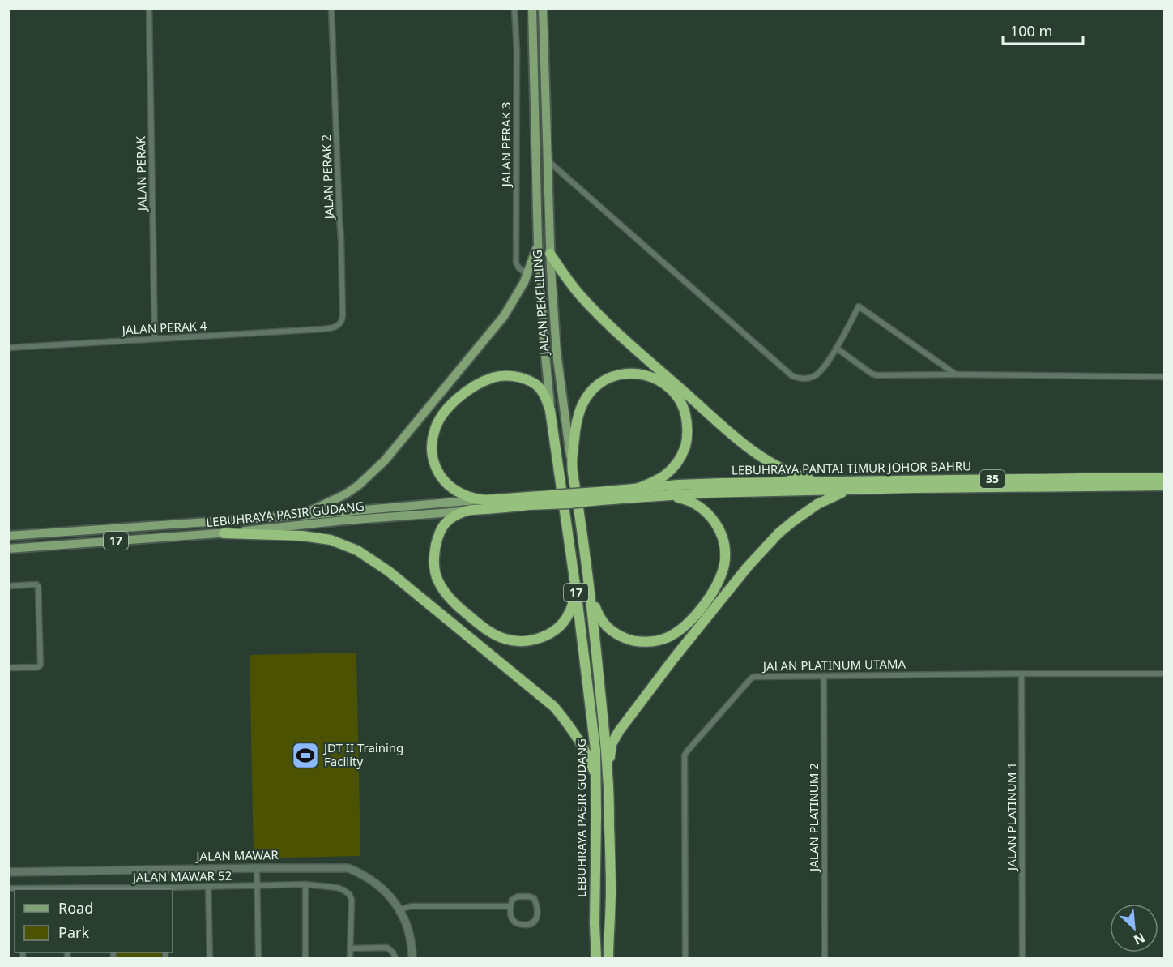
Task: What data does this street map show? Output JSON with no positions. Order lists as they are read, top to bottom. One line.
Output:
{"streets":{"highway":["JALAN PEKELILING","LEBUHRAYA PANTAI TIMUR JOHOR BAHRU","35","LEBUHRAYA PASIR GUDANG","17"],"street":["JALAN PERAK 3","JALAN PERAK","JALAN PERAK 2","JALAN PERAK 4","JALAN PLATINUM UTAMA","JALAN PLATINUM 1","JALAN PLATINUM 2","JALAN MAWAR","JALAN MAWAR 52"]},"crossings":[["JALAN PERAK","JALAN PERAK 4"],["JALAN PERAK 2","JALAN PERAK 4"],["JALAN PEKELILING","LEBUHRAYA PASIR GUDANG"],["LEBUHRAYA PANTAI TIMUR JOHOR BAHRU","LEBUHRAYA PASIR GUDANG"],["JALAN PLATINUM UTAMA","JALAN PLATINUM 1"],["JALAN PLATINUM UTAMA","JALAN PLATINUM 2"]],"places":{"sports":["JDT II Training Facility"]},"legend":["Road","Park"],"scale_bar":"100 m","north":"bottom right"}
